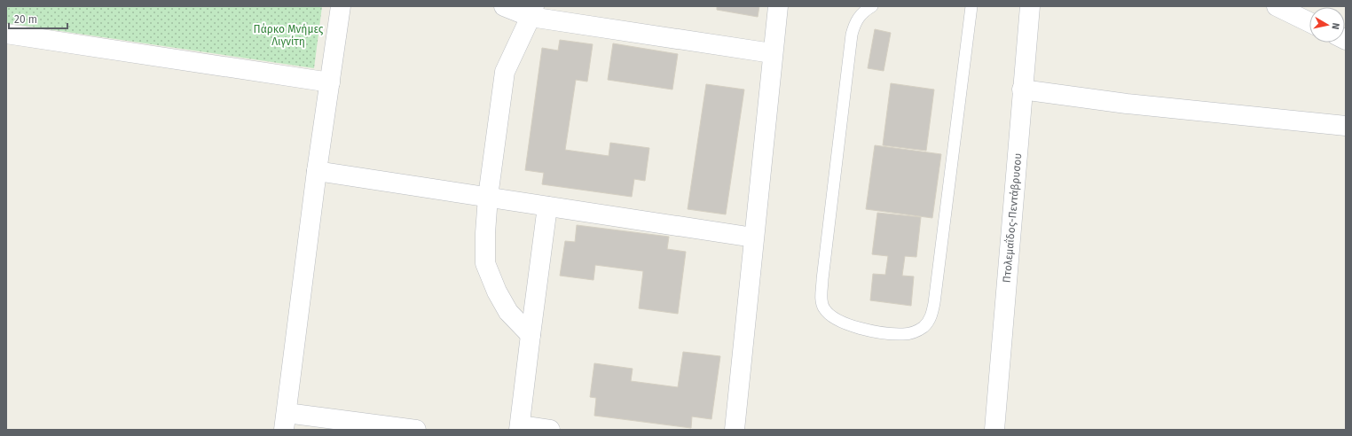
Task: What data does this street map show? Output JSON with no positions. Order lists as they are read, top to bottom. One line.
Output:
{"streets":{"street":["Πτολεμαΐδος-Πεντάβρυσου"]},"parks":["Πάρκο Μνήμες Λιγνίτη"],"scale_bar":"20 m","north":"right"}
